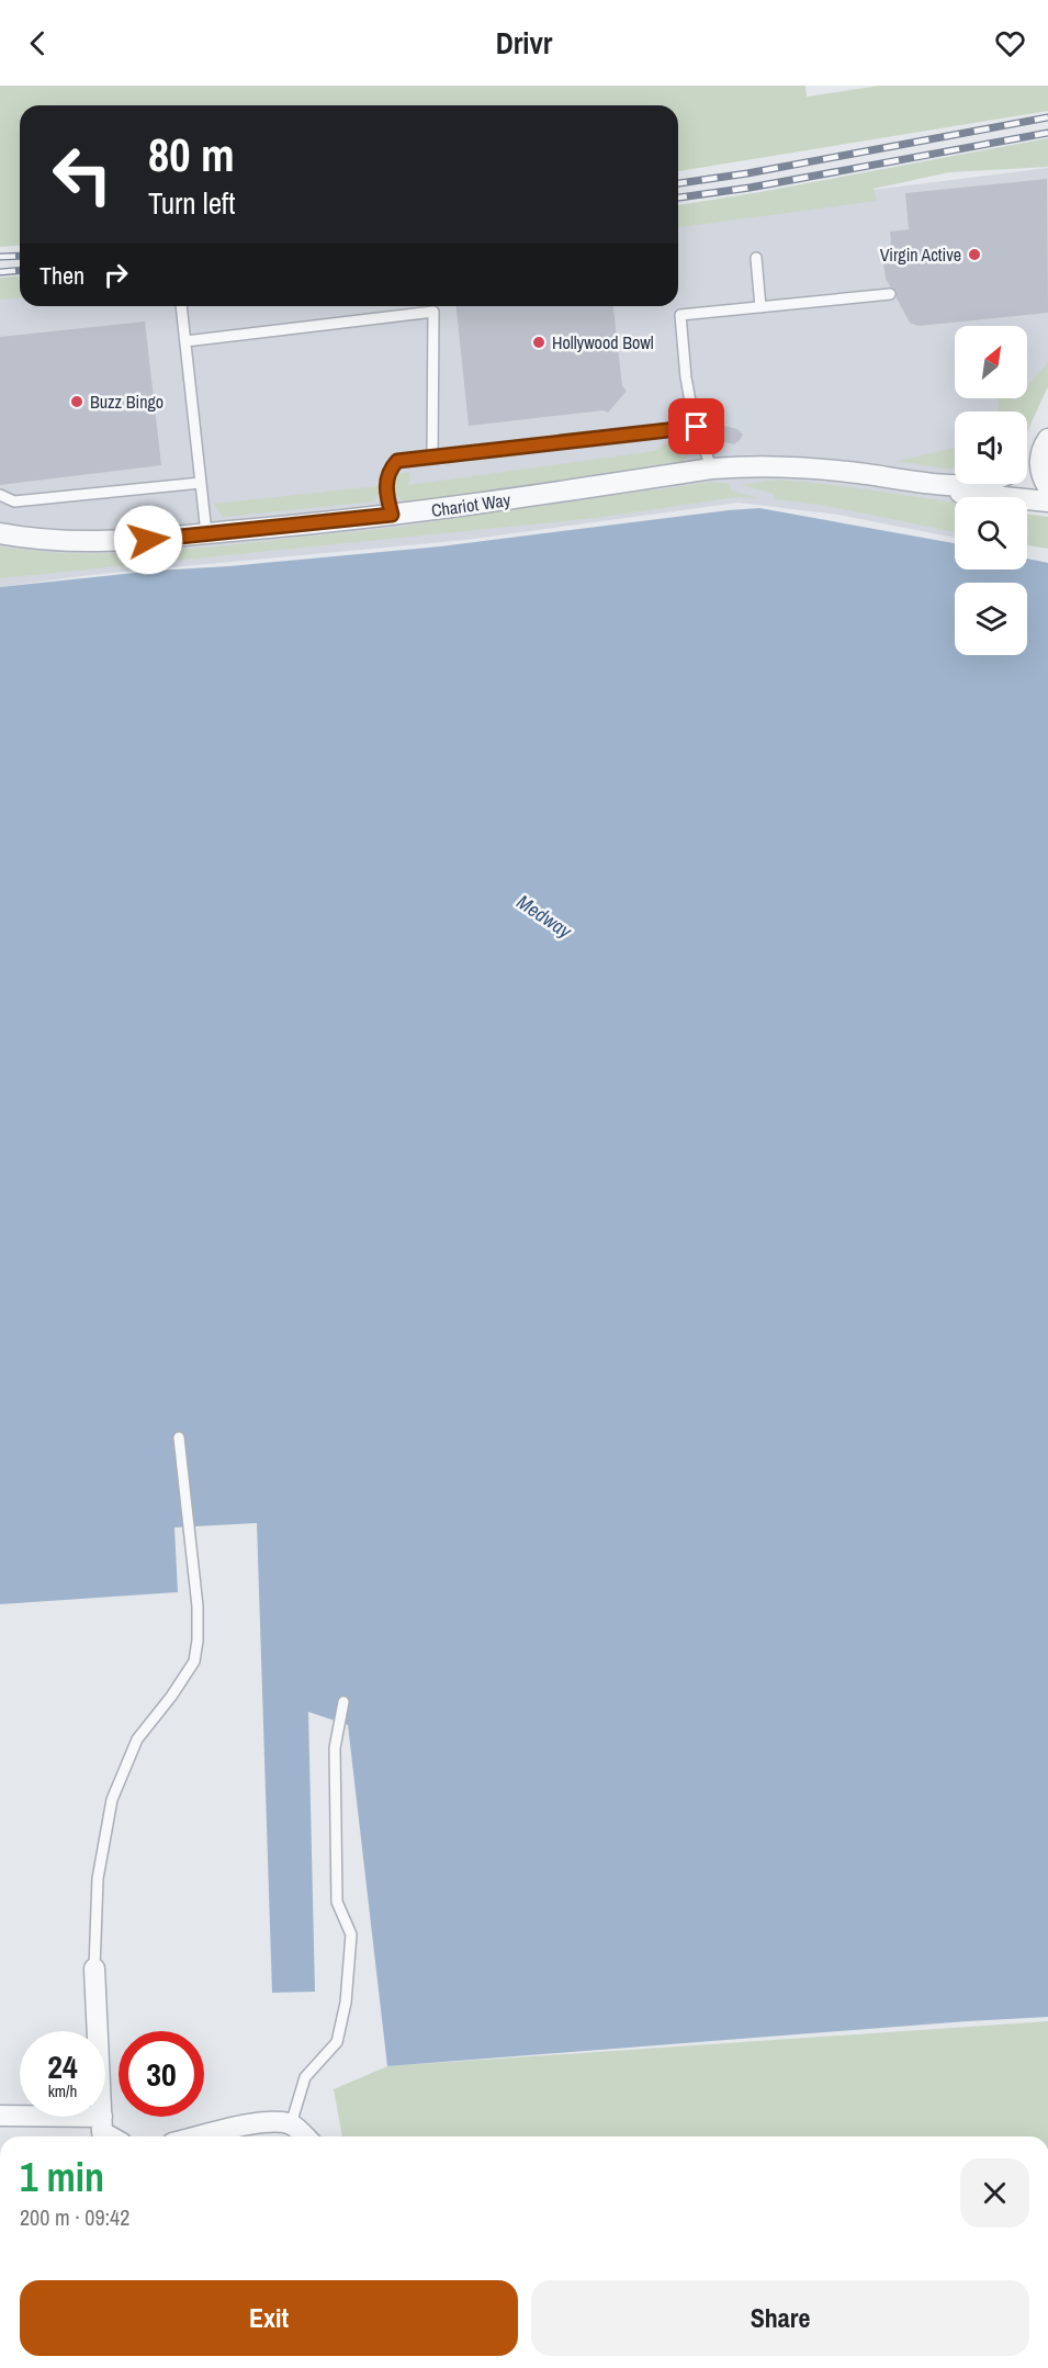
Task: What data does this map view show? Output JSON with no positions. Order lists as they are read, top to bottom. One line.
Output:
{"streets":{"street":["Chariot Way"]},"water":["Medway"],"places":["Virgin Active","Hollywood Bowl","Buzz Bingo"],"north":"top right","page":{"header":"Drivr","turn":["80 m","Turn left"],"then":"Then","speed":"24 km/h","limit":"30","heading":["1 min","200 m · 09:42"],"buttons":["Exit","Share"]}}
